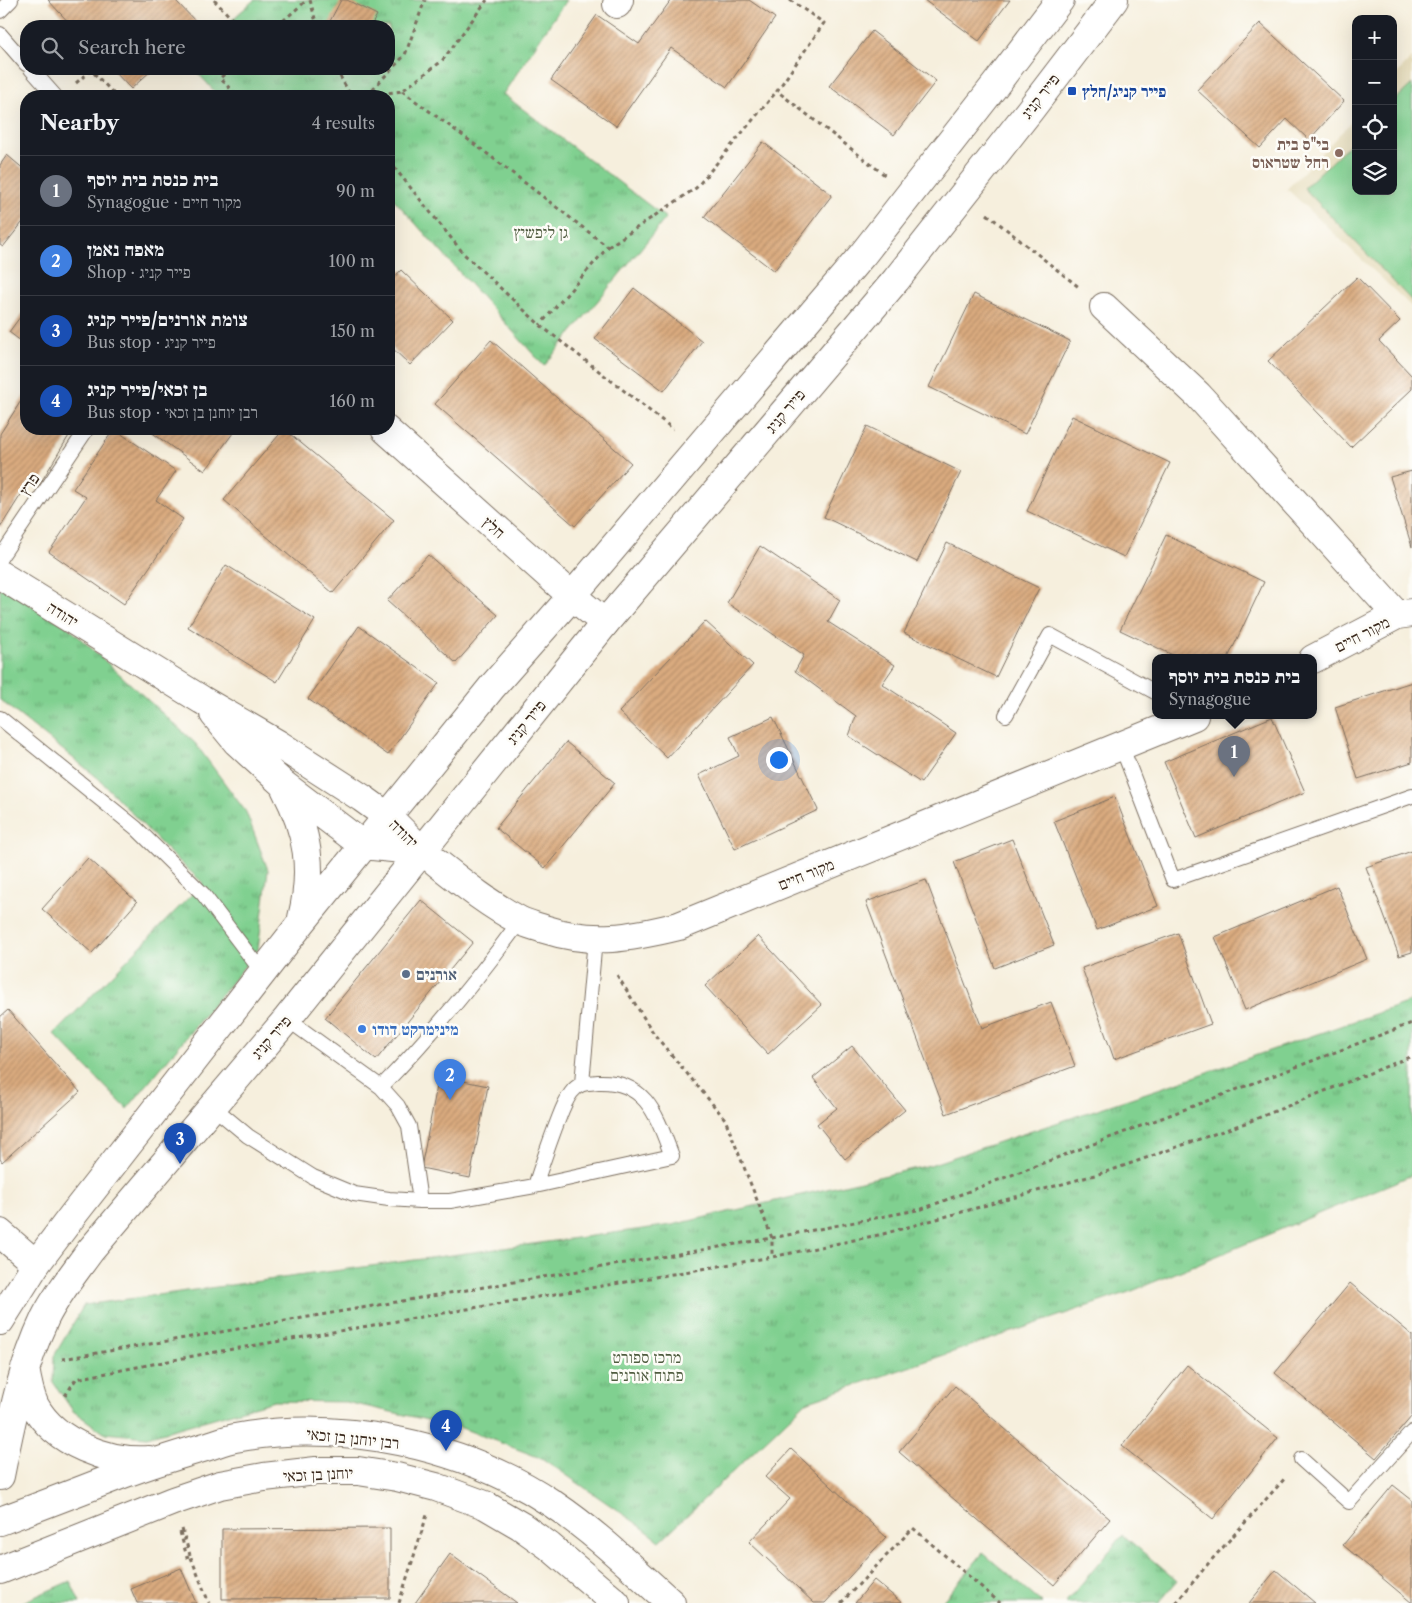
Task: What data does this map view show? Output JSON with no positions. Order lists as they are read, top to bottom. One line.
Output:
{"streets":{"street":["פייר קניג","חלץ","יהודה","מקור חיים","רבן יוחנן בן זכאי","יוחנן בן זכאי"],"lane":["פרץ"]},"crossings":[["פייר קניג","חלץ"],["פייר קניג","יהודה"],["פייר קניג","מקור חיים"],["פרץ","יהודה"],["יהודה","מקור חיים"]],"parks":["גן ליפשיץ","מרכז ספורט פתוח אורנים"],"places":{"transit":["פייר קניג/חלץ"],"other":["בי\"ס בית רחל שטראוס","אורנים","מינימרקט דודו"]},"page":{"map_buttons":["+","−"],"search":"Search here","heading":["Nearby","4 results"],"list":[{"mark":"1","name":"בית כנסת בית יוסף","note":"Synagogue · מקור חיים","value":"90 m"},{"mark":"2","name":"מאפה נאמן","note":"Shop · פייר קניג","value":"100 m"},{"mark":"3","name":"צומת אורנים/פייר קניג","note":"Bus stop · פייר קניג","value":"150 m"},{"mark":"4","name":"בן זכאי/פייר קניג","note":"Bus stop · רבן יוחנן בן זכאי","value":"160 m"}],"popup":["בית כנסת בית יוסף","Synagogue"],"pins":["1","2","3","4"]}}
